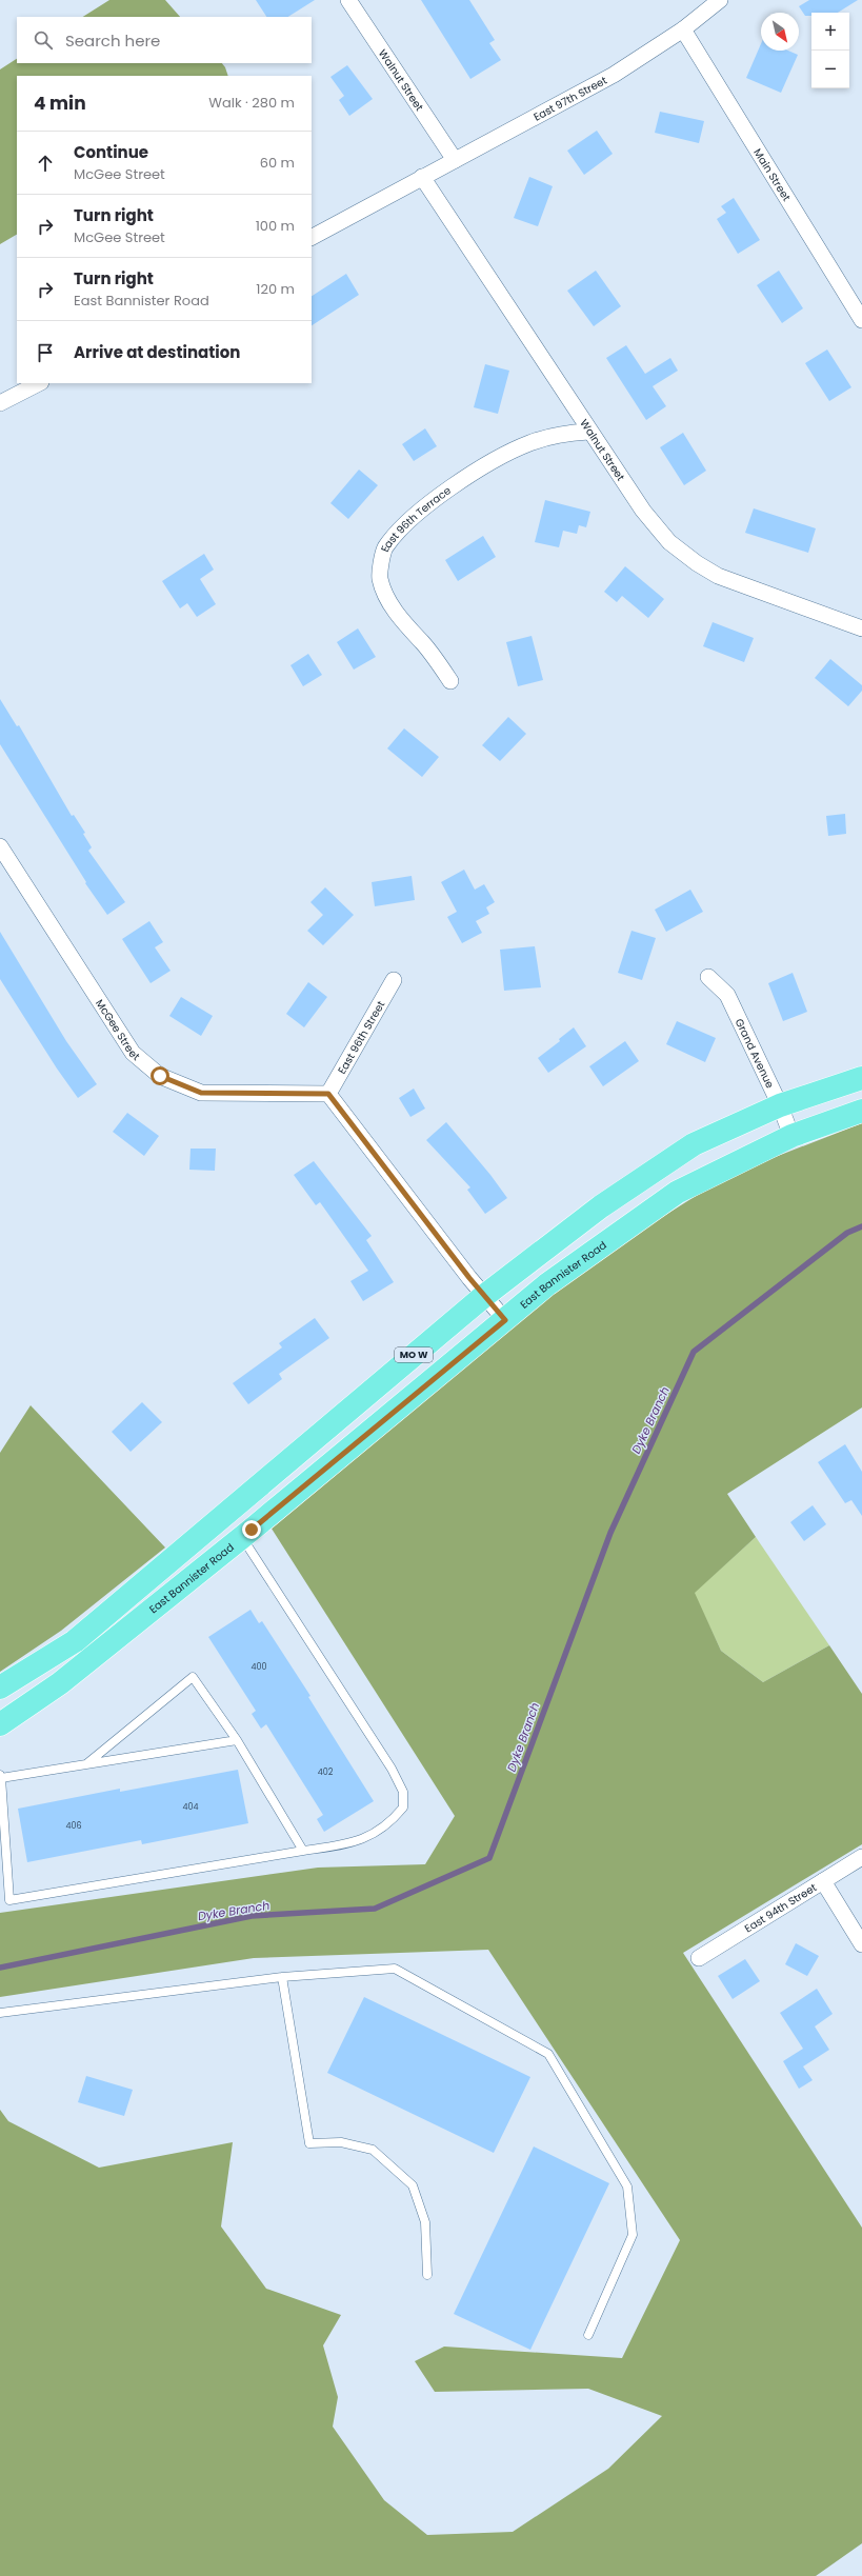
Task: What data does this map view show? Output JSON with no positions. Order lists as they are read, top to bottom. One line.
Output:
{"streets":{"main road":["East Bannister Road","MO W"],"street":["Walnut Street","East 97th Street","Main Street","East 96th Terrace","McGee Street","East 96th Street","Grand Avenue","East 94th Street"]},"crossings":[["Walnut Street","East 97th Street"],["Walnut Street","East 96th Terrace"],["East 97th Street","Main Street"],["McGee Street","East 96th Street"],["Grand Avenue","East Bannister Road"],["Grand Avenue","MO W"]],"water":["Dyke Branch"],"house_numbers":["400","402","404","406"],"north":"bottom right","page":{"map_buttons":["+","−"],"search":"Search here","heading":["4 min","Walk · 280 m"],"list":[["Continue","McGee Street","60 m"],["Turn right","McGee Street","100 m"],["Turn right","East Bannister Road","120 m"],"Arrive at destination"]}}
